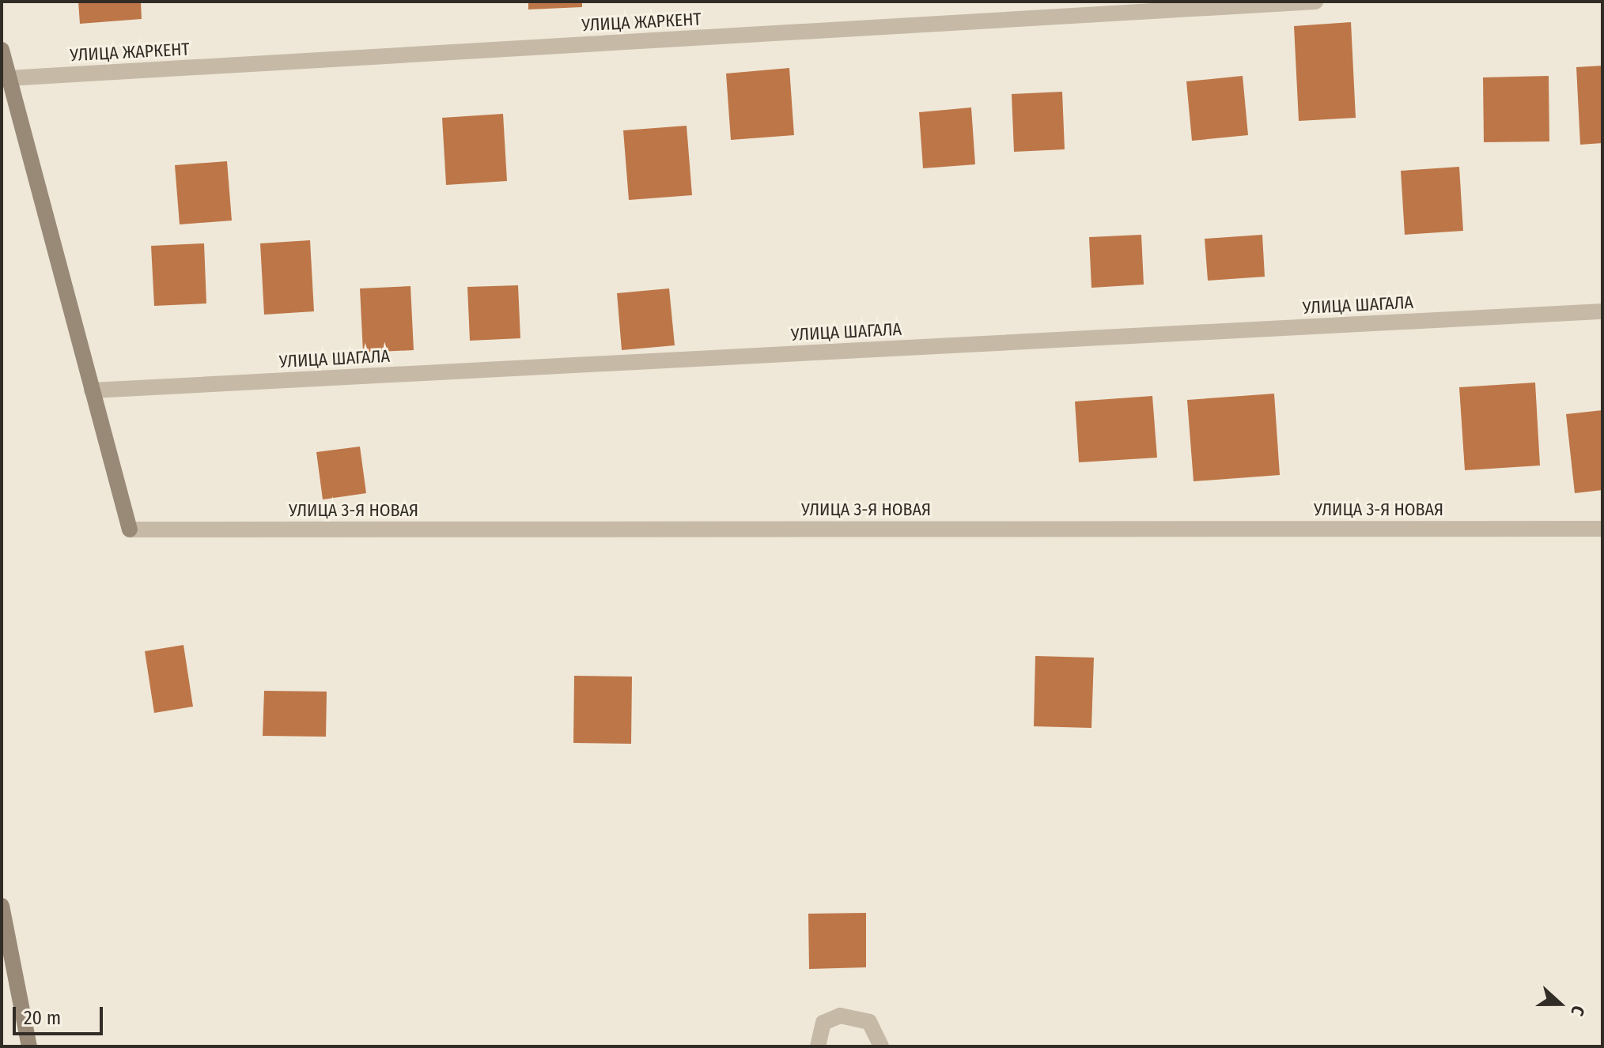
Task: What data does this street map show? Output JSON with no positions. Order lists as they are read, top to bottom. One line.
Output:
{"streets":{"street":["УЛИЦА ЖАРКЕНТ","УЛИЦА ШАГАЛА","УЛИЦА 3-Я НОВАЯ"]},"crossings":[["УЛИЦА ШАГАЛА","УЛИЦА 3-Я НОВАЯ"]],"scale_bar":"20 m","north":"right"}
